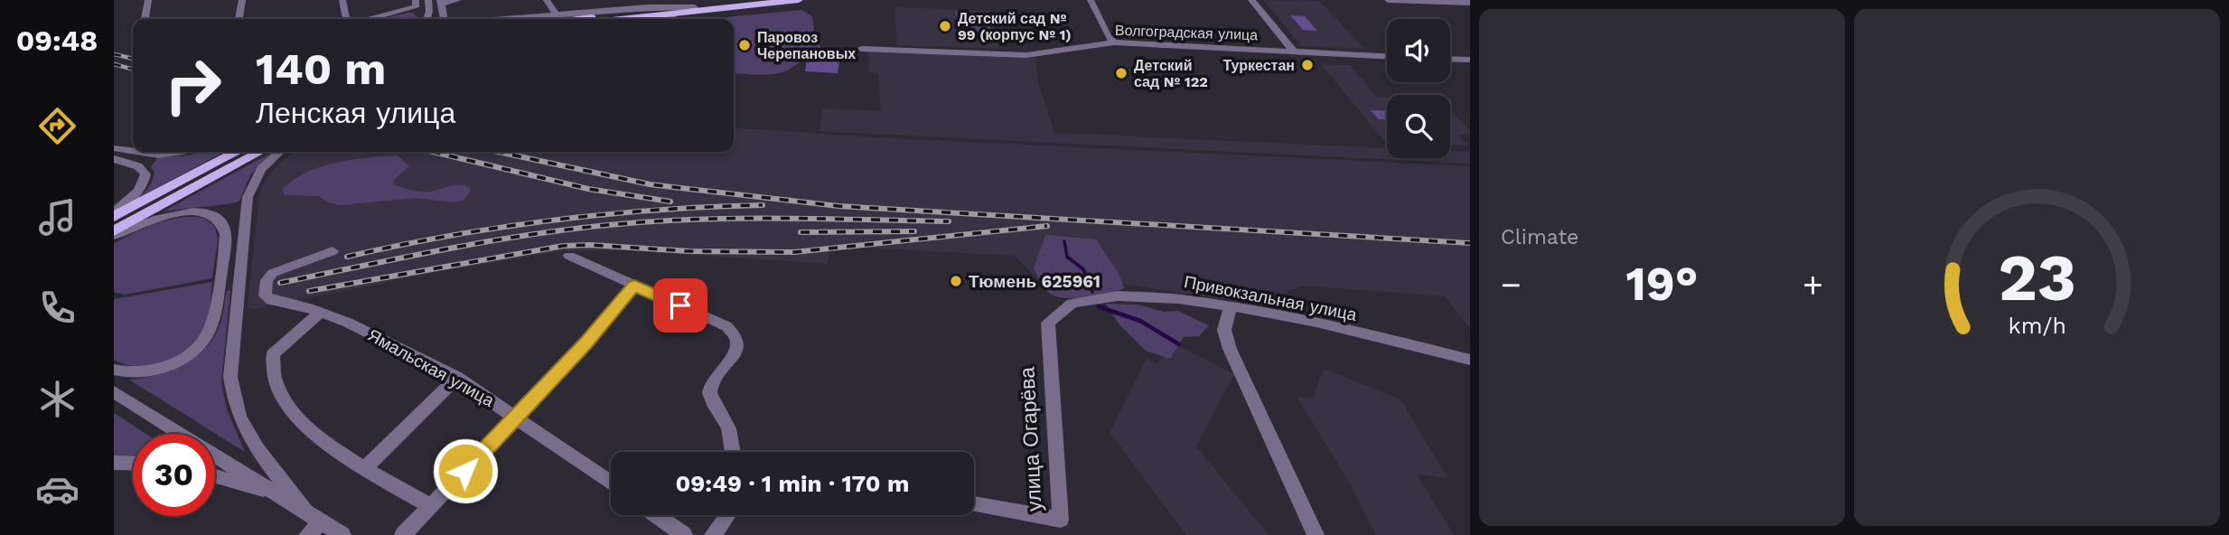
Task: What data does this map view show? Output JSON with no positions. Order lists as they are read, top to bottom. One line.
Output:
{"streets":{"street":["Волгоградская улица","Привокзальная улица","Ямальская улица","улица Огарёва"]},"crossings":[["Привокзальная улица","улица Огарёва"]],"places":["Детский сад № 99 (корпус № 1)","Паровоз Черепановых","Туркестан","Детский сад № 122","Тюмень 625961"],"page":{"tabs":"09:48","tile":"Climate","turn":["140 m","Ленская улица"],"heat":["−","19°","+"],"limit":"30","trip":"09:49 · 1 min · 170 m","gauge":["23","km/h"]}}
